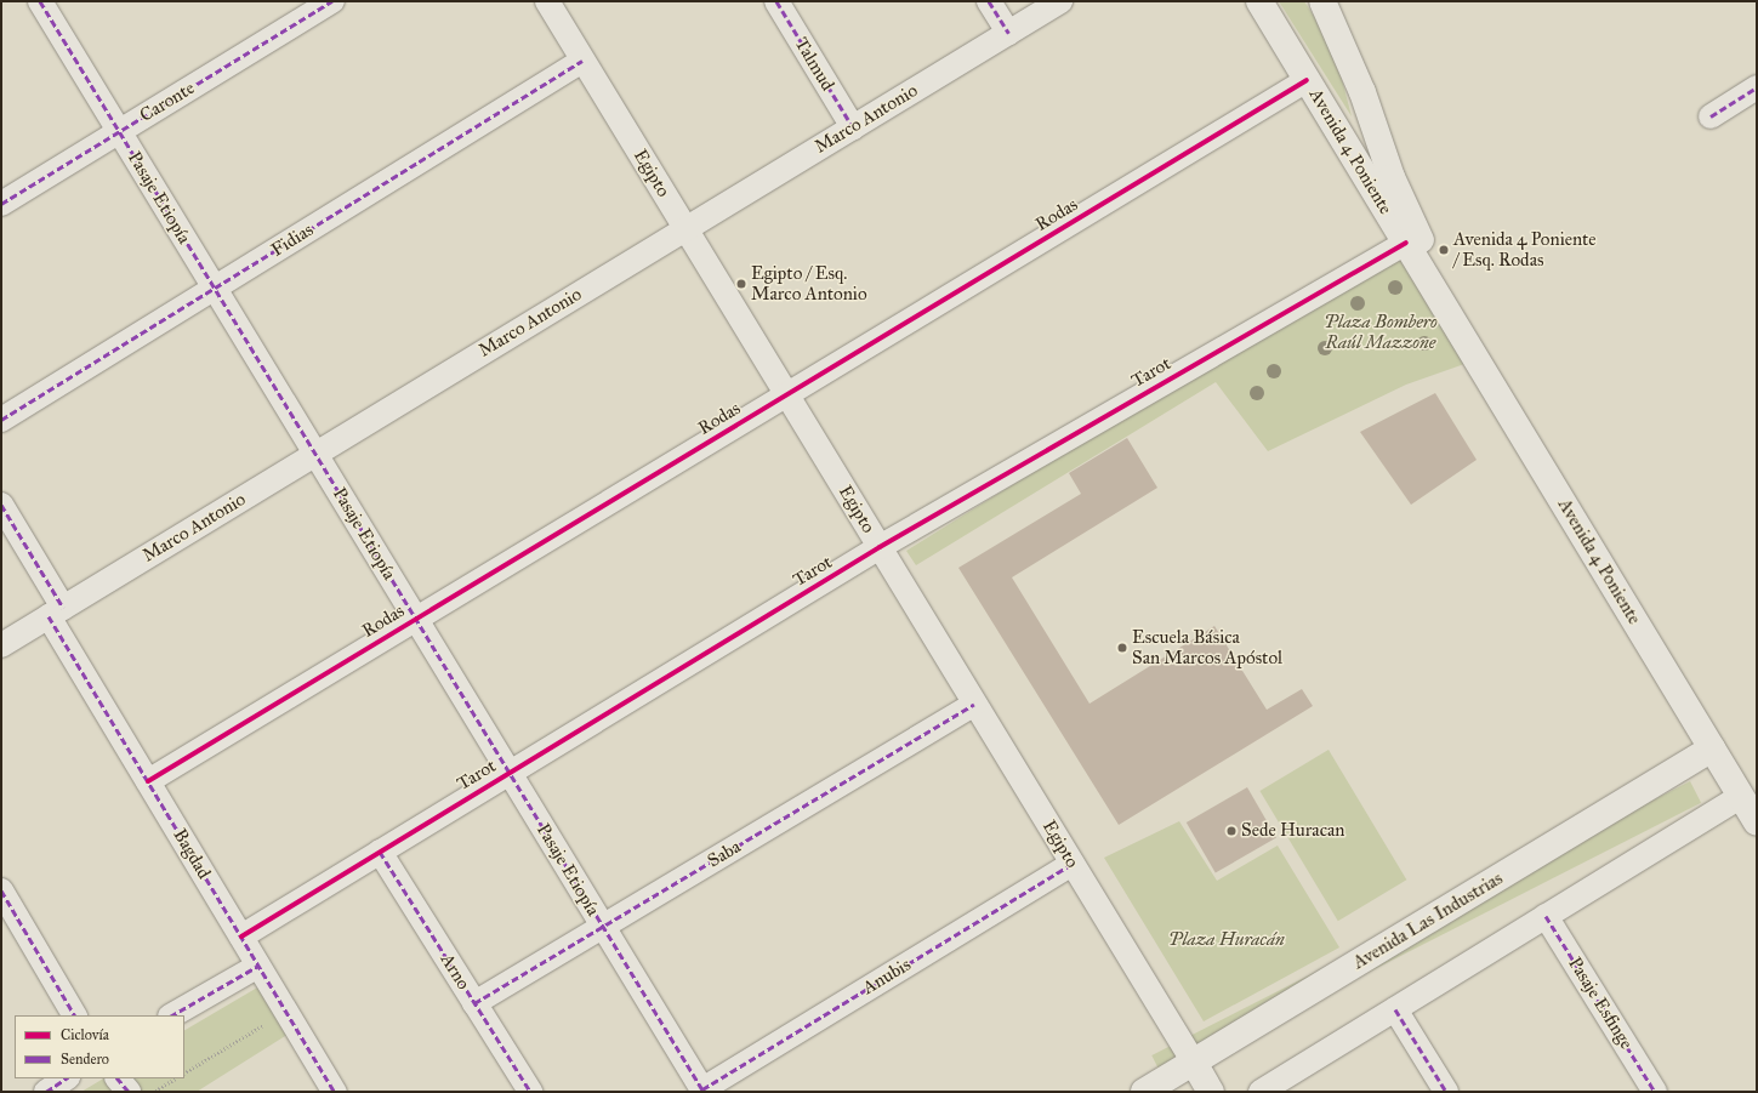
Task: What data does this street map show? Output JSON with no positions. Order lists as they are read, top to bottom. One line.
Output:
{"streets":{"street":["Talmud","Caronte","Marco Antonio","Avenida 4 Poniente","Egipto","Pasaje Etiopía","Rodas","Fidias","Tarot","Bagdad","Saba","Avenida Las Industrias","Arno","Anubis","Pasaje Esfinge"]},"crossings":[["Talmud","Marco Antonio"],["Caronte","Pasaje Etiopía"],["Marco Antonio","Egipto"],["Marco Antonio","Pasaje Etiopía"],["Marco Antonio","Bagdad"],["Avenida 4 Poniente","Rodas"],["Avenida 4 Poniente","Tarot"],["Avenida 4 Poniente","Avenida Las Industrias"],["Egipto","Rodas"],["Egipto","Fidias"],["Egipto","Tarot"],["Egipto","Saba"],["Egipto","Avenida Las Industrias"],["Egipto","Anubis"],["Pasaje Etiopía","Rodas"],["Pasaje Etiopía","Fidias"],["Pasaje Etiopía","Tarot"],["Pasaje Etiopía","Saba"],["Pasaje Etiopía","Anubis"],["Rodas","Bagdad"],["Tarot","Bagdad"],["Tarot","Arno"],["Saba","Arno"]],"parks":["Plaza Bombero Raúl Mazzone","Plaza Huracán"],"places":["Avenida 4 Poniente / Esq. Rodas","Egipto / Esq. Marco Antonio","Escuela Básica San Marcos Apóstol","Sede Huracan"],"legend":["Ciclovía","Sendero"]}
